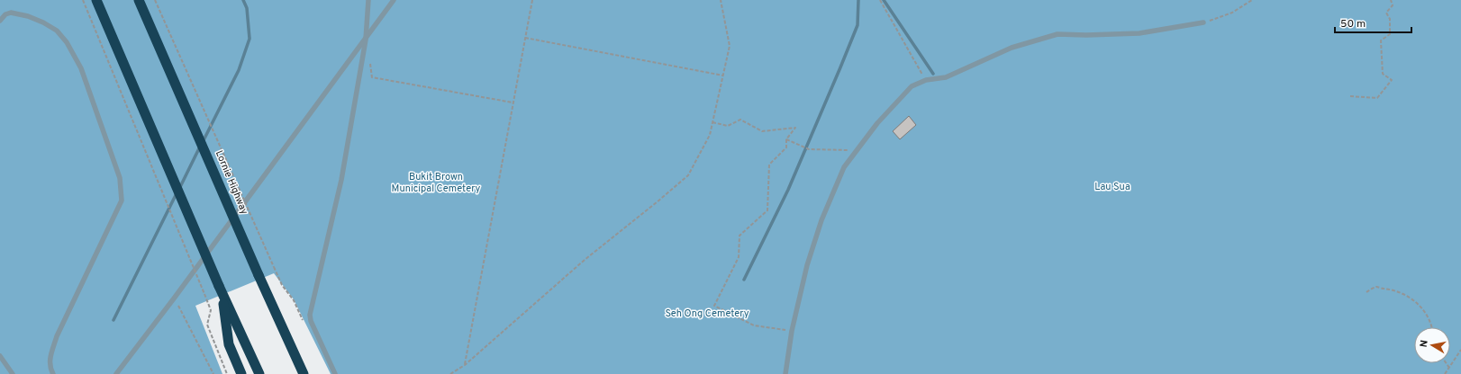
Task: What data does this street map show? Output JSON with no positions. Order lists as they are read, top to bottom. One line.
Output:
{"streets":{"highway":["Lornie Highway"]},"parks":["Bukit Brown Municipal Cemetery","Lau Sua","Seh Ong Cemetery"],"scale_bar":"50 m","north":"left"}
